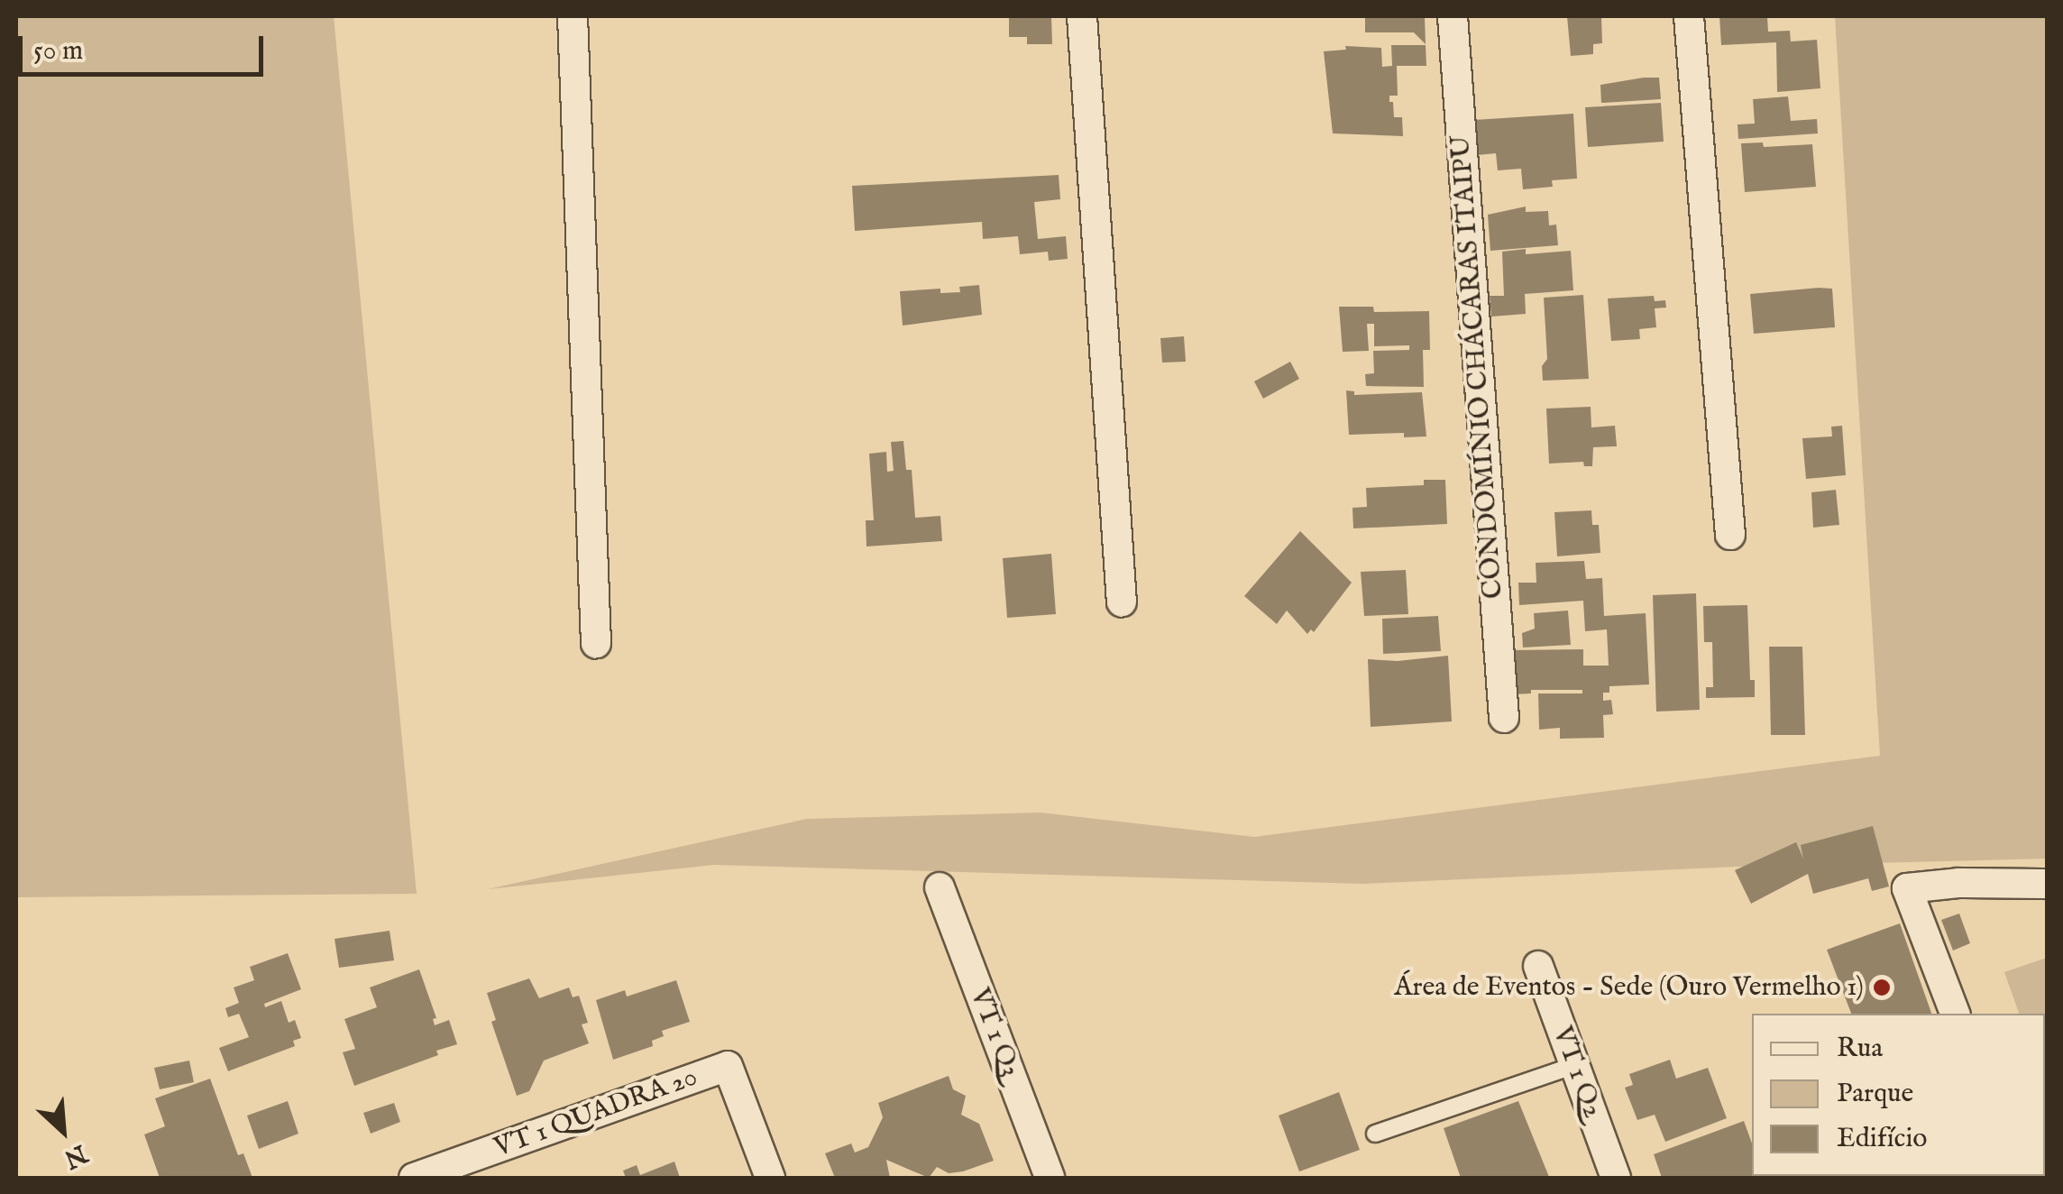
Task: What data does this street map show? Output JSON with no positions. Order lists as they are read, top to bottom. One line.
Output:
{"streets":{"street":["CONDOMÍNIO CHÁCARAS ITAIPU","VT 1 Q3","VT 1 Q2","VT 1 QUADRA 20"]},"places":["Área de Eventos - Sede (Ouro Vermelho 1)"],"legend":["Rua","Parque","Edifício"],"scale_bar":"50 m","north":"bottom right"}
